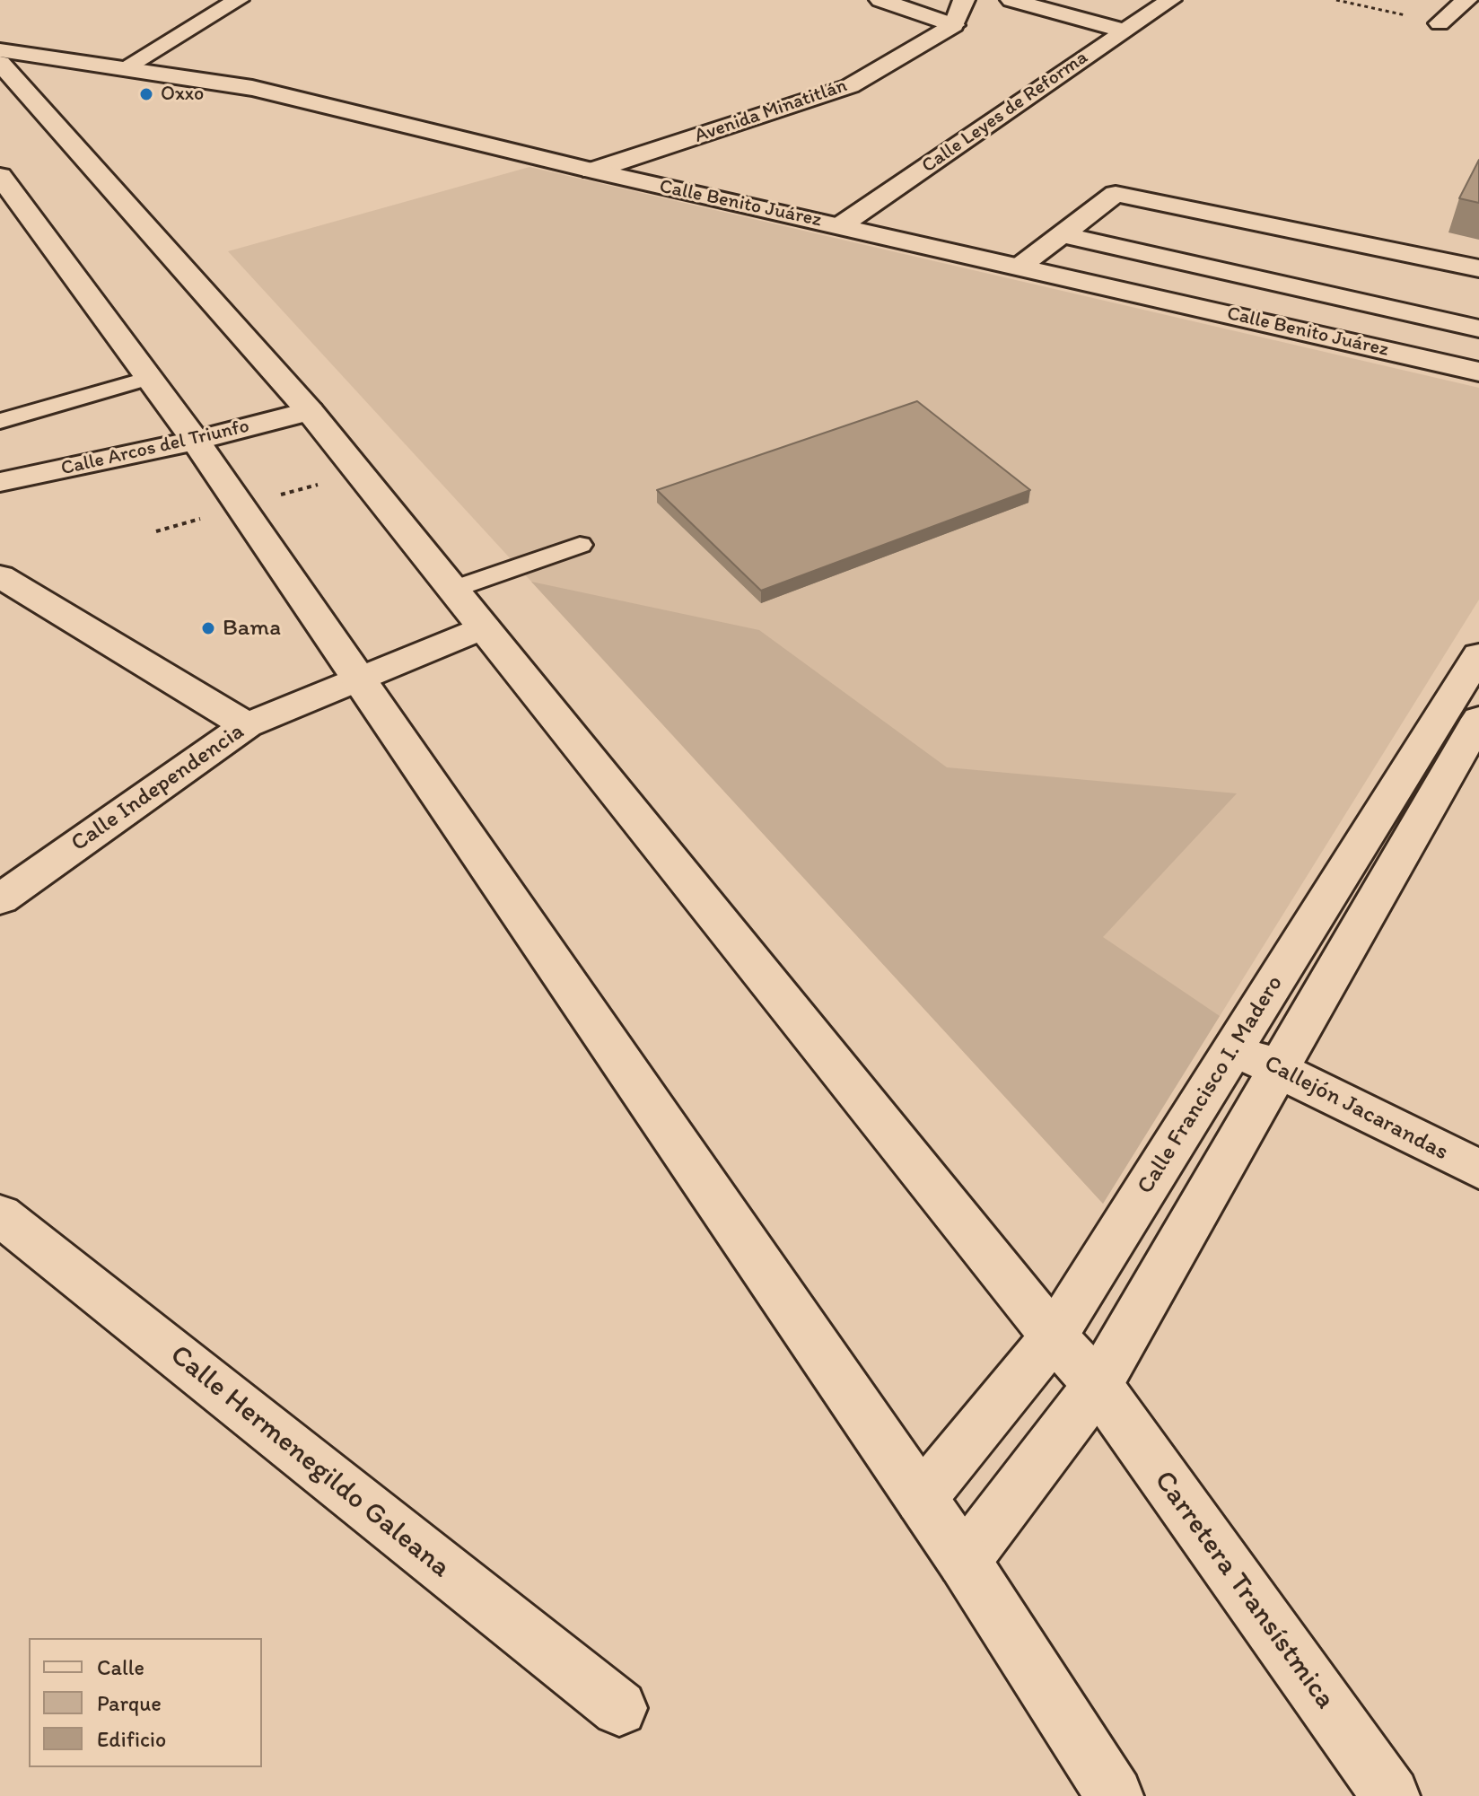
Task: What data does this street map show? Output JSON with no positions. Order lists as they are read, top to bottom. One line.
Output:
{"streets":{"main road":["Avenida Minatitlán","Calle Leyes de Reforma","Calle Benito Juárez","Calle Arcos del Triunfo","Calle Independencia","Calle Francisco I. Madero","Callejón Jacarandas","Calle Hermenegildo Galeana","Carretera Transístmica"]},"crossings":[["Avenida Minatitlán","Calle Benito Juárez"],["Calle Leyes de Reforma","Calle Benito Juárez"],["Calle Arcos del Triunfo","Carretera Transístmica"],["Calle Independencia","Carretera Transístmica"],["Calle Francisco I. Madero","Callejón Jacarandas"],["Calle Francisco I. Madero","Carretera Transístmica"]],"places":["Oxxo","Bama"],"legend":["Calle","Parque","Edificio"]}
